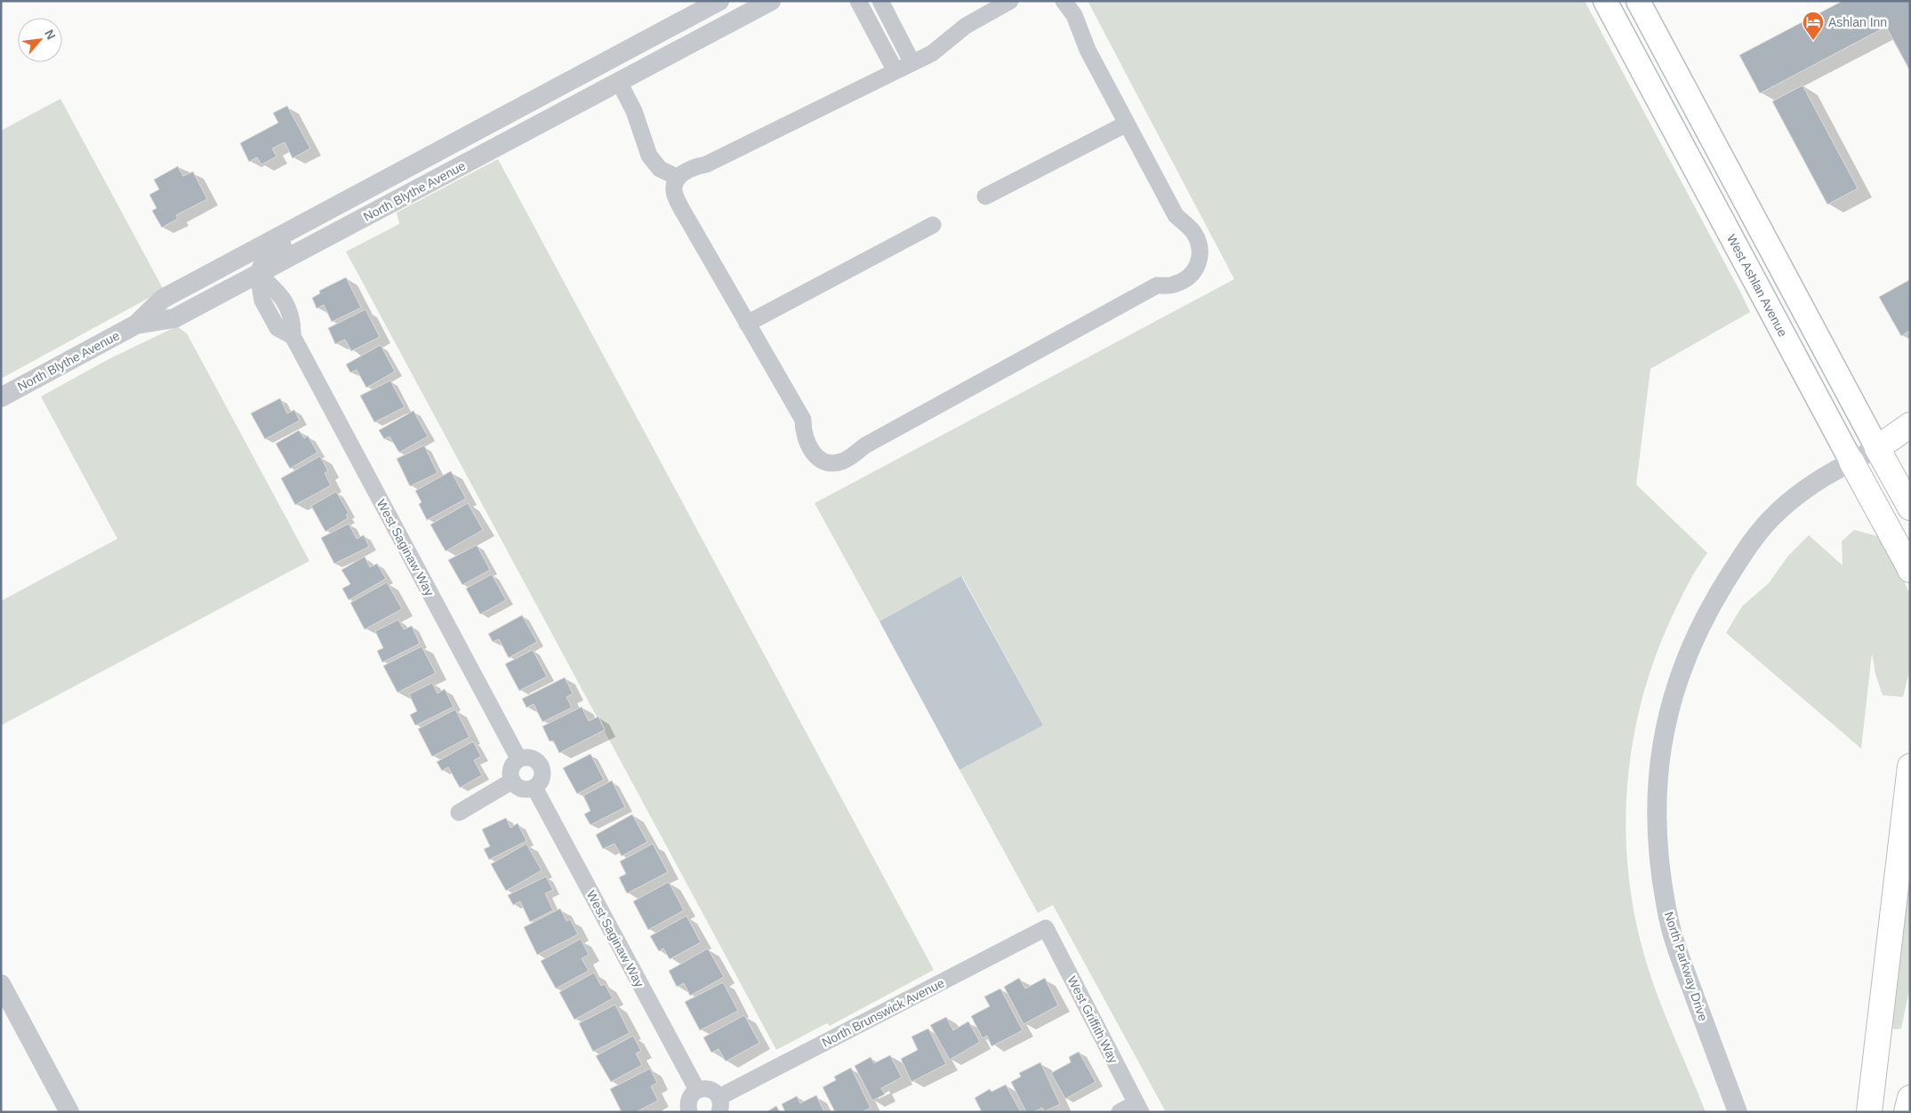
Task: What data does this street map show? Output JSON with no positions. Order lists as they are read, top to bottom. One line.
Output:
{"streets":{"main road":["West Ashlan Avenue"],"street":["North Blythe Avenue","West Saginaw Way","North Parkway Drive","North Brunswick Avenue","West Griffith Way"]},"crossings":[["North Blythe Avenue","West Saginaw Way"],["West Ashlan Avenue","North Parkway Drive"],["North Brunswick Avenue","West Griffith Way"]],"places":{"hotel":["Ashlan Inn"]},"north":"top right"}
